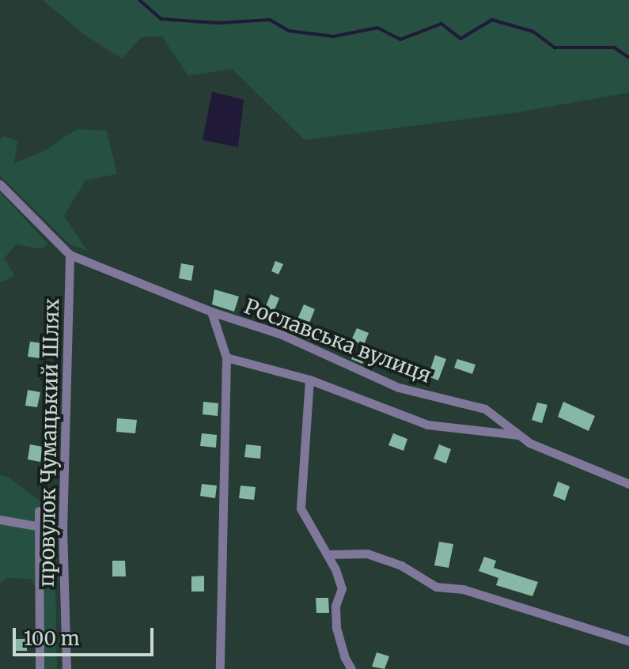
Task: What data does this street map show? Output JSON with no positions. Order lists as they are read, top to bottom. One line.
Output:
{"streets":{"street":["Рославська вулиця","провулок Чумацький Шлях"]},"crossings":[["Рославська вулиця","провулок Чумацький Шлях"]],"scale_bar":"100 m"}
